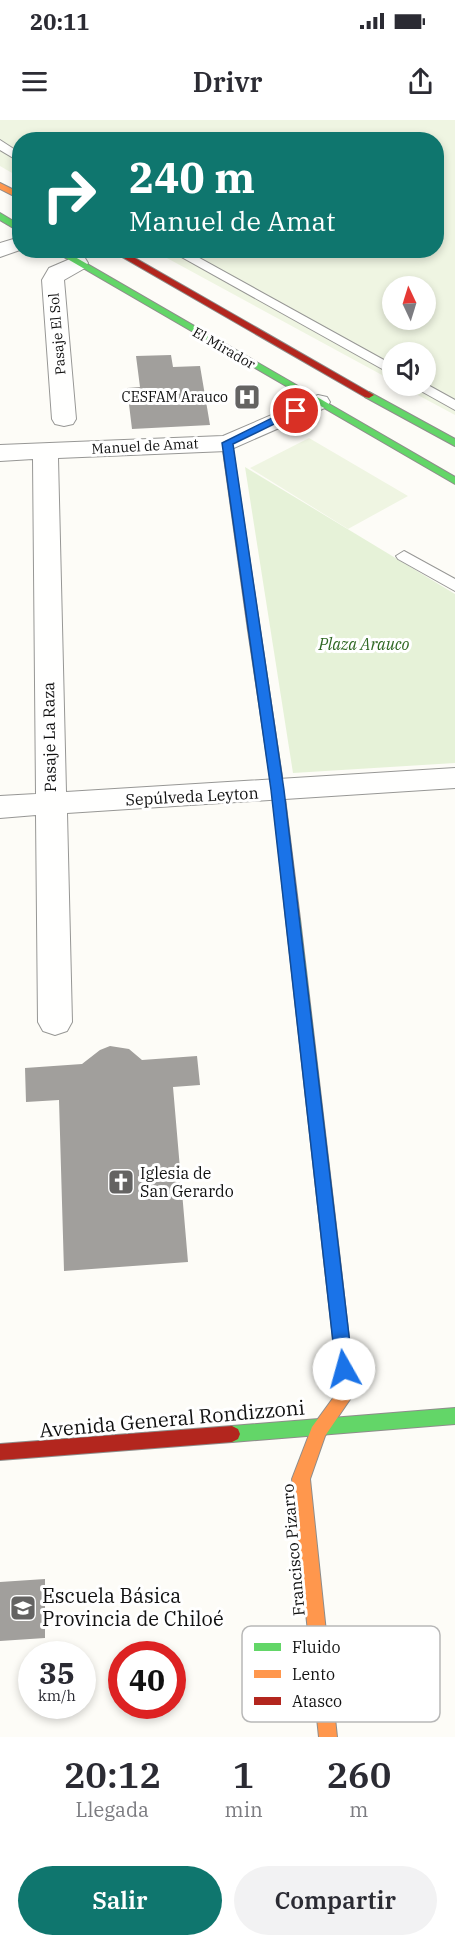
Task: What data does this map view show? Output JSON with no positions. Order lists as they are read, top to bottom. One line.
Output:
{"streets":{"main road":["El Mirador","Avenida General Rondizzoni","Francisco Pizarro"],"street":["Pasaje El Sol","Manuel de Amat","Pasaje La Raza","Sepúlveda Leyton"]},"crossings":[["Pasaje El Sol","El Mirador"],["El Mirador","Manuel de Amat"],["Manuel de Amat","Pasaje La Raza"],["Manuel de Amat","Francisco Pizarro"],["Pasaje La Raza","Sepúlveda Leyton"],["Sepúlveda Leyton","Francisco Pizarro"],["Avenida General Rondizzoni","Francisco Pizarro"]],"parks":["Plaza Arauco"],"places":{"hospital":["CESFAM Arauco"],"church":["Iglesia de San Gerardo"],"school or university":["Escuela Básica Provincia de Chiloé"]},"legend":["Fluido","Lento","Atasco"],"north":"top","page":{"status":"20:11","header":"Drivr","turn":["240 m","Manuel de Amat"],"speed":"35 km/h","limit":"40","eta":["20:12","Llegada","1","min","260","m"],"buttons":["Salir","Compartir"]}}
